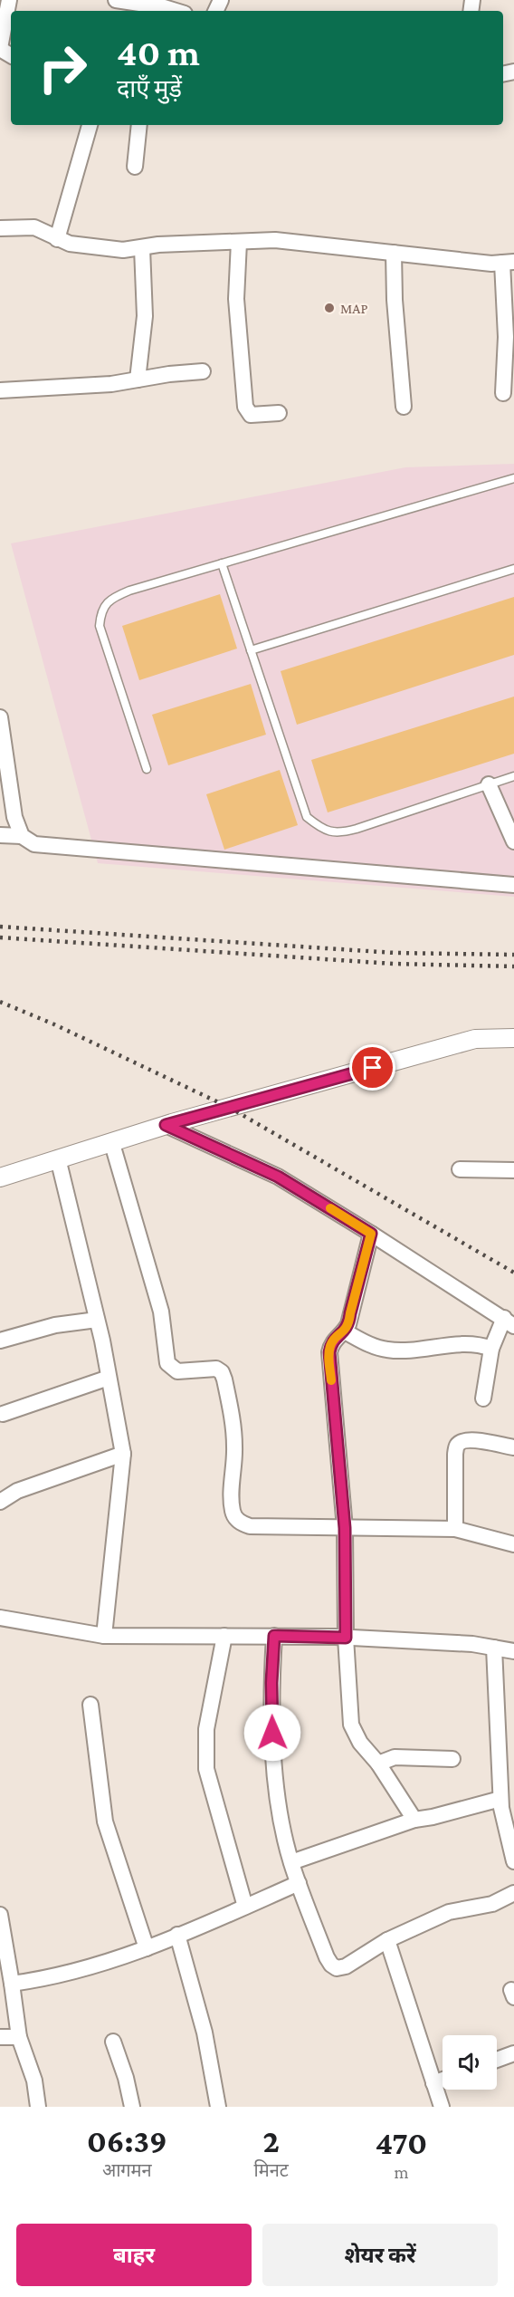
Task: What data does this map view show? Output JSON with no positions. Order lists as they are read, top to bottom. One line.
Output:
{"places":["MAP"],"page":{"turn":["40 m","दाएँ मुड़ें"],"eta":["06:39","आगमन","2","मिनट","470","m"],"buttons":["बाहर","शेयर करें"]}}
